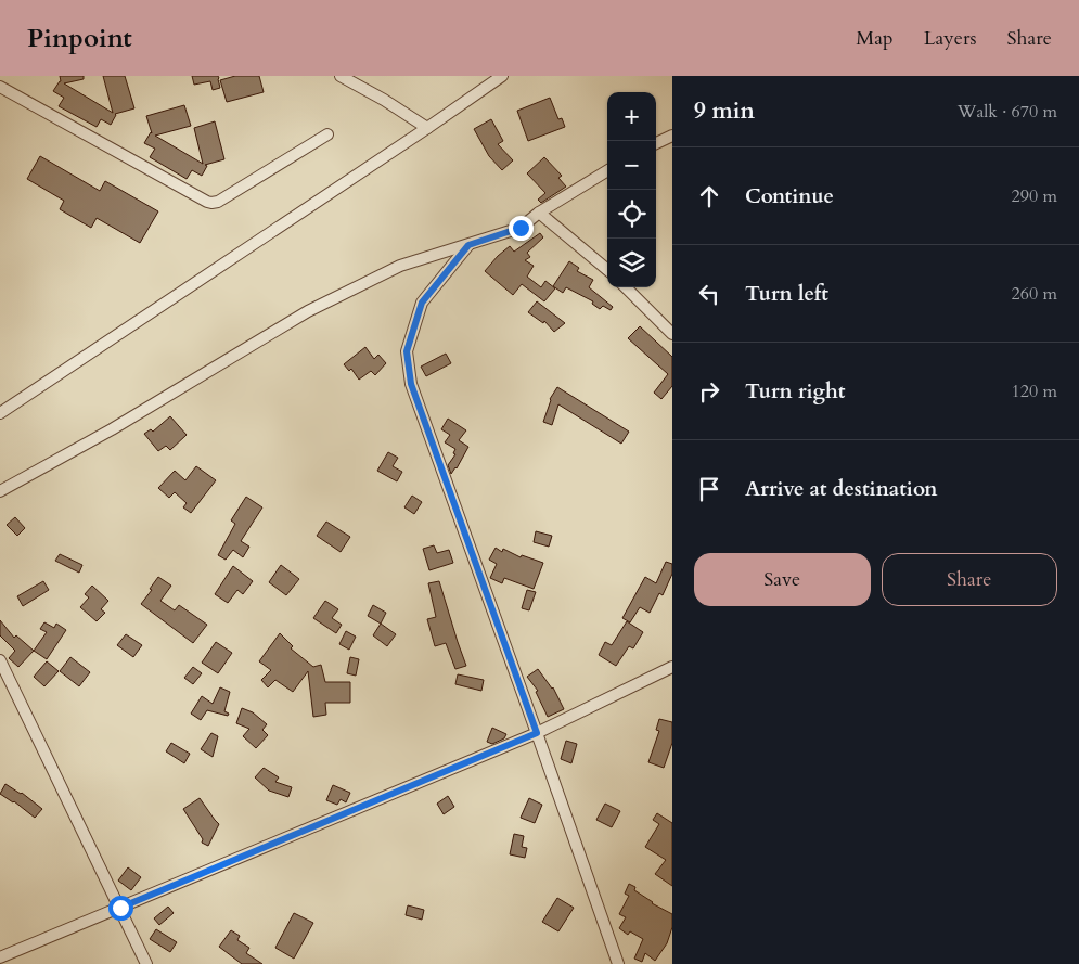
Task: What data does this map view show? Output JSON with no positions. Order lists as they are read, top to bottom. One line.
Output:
{"page":{"header":"Pinpoint","nav":["Map","Layers","Share"],"heading":["9 min","Walk · 670 m"],"map_buttons":["+","−"],"list":[["Continue","290 m"],["Turn left","260 m"],["Turn right","120 m"],"Arrive at destination"],"buttons":["Save","Share"]}}
